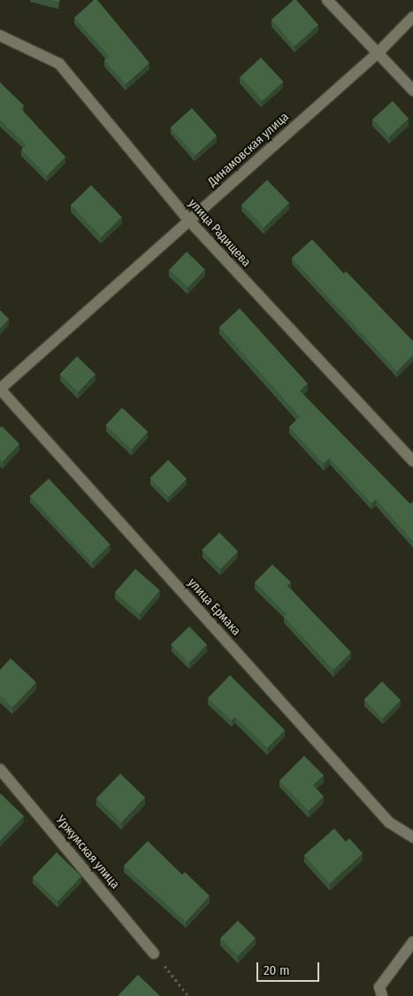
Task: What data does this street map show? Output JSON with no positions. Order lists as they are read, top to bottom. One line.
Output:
{"streets":{"street":["Динамовская улица","улица Радищева","улица Ермака","Уржумская улица"]},"crossings":[["Динамовская улица","улица Радищева"],["Динамовская улица","улица Ермака"]],"scale_bar":"20 m"}
